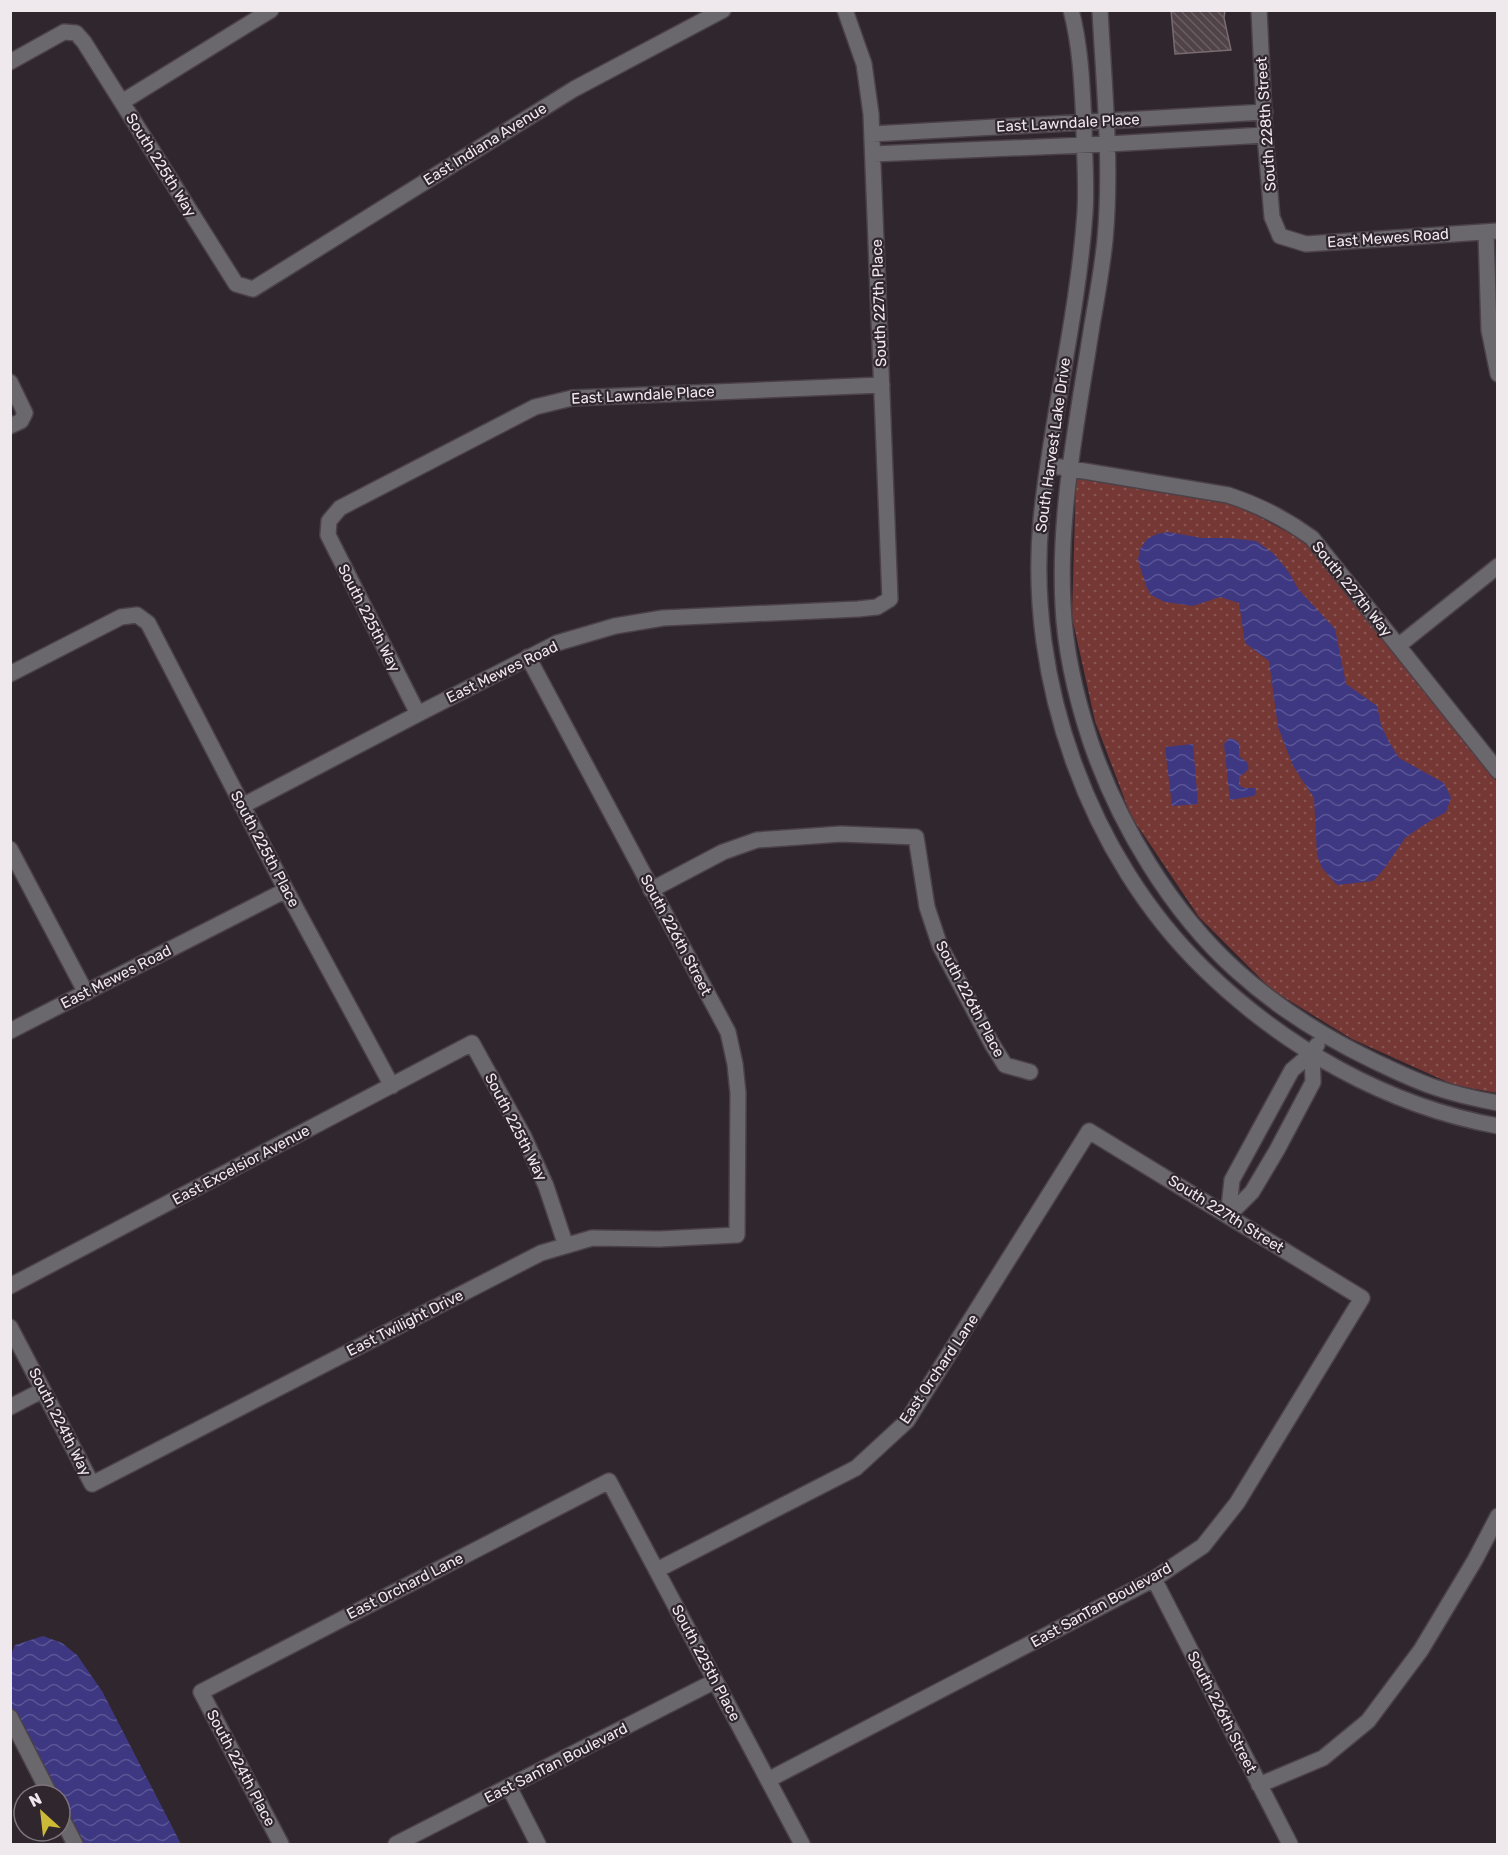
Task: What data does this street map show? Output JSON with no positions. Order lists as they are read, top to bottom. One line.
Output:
{"streets":{"street":["East Lawndale Place","South 228th Street","East Indiana Avenue","South 225th Way","East Mewes Road","South 227th Place","South Harvest Lake Drive","South 227th Way","South 225th Place","South 226th Street","South 226th Place","East Excelsior Avenue","South 227th Street","East Twilight Drive","East Orchard Lane","South 224th Way","East SanTan Boulevard","South 224th Place"]},"crossings":[["East Lawndale Place","South 228th Street"],["East Lawndale Place","South 225th Way"],["East Lawndale Place","South 227th Place"],["East Lawndale Place","South Harvest Lake Drive"],["South 228th Street","East Mewes Road"],["East Indiana Avenue","South 225th Way"],["South 225th Way","East Mewes Road"],["South 225th Way","East Excelsior Avenue"],["South 225th Way","East Twilight Drive"],["East Mewes Road","South 227th Place"],["East Mewes Road","South 225th Place"],["East Mewes Road","South 226th Street"],["South Harvest Lake Drive","South 227th Way"],["South 225th Place","East Excelsior Avenue"],["South 225th Place","East Orchard Lane"],["South 225th Place","East SanTan Boulevard"],["South 226th Street","South 226th Place"],["South 226th Street","East Twilight Drive"],["South 226th Street","East SanTan Boulevard"],["South 227th Street","East Orchard Lane"],["South 227th Street","East SanTan Boulevard"],["East Twilight Drive","South 224th Way"],["East Orchard Lane","South 224th Place"]],"north":"top left"}
